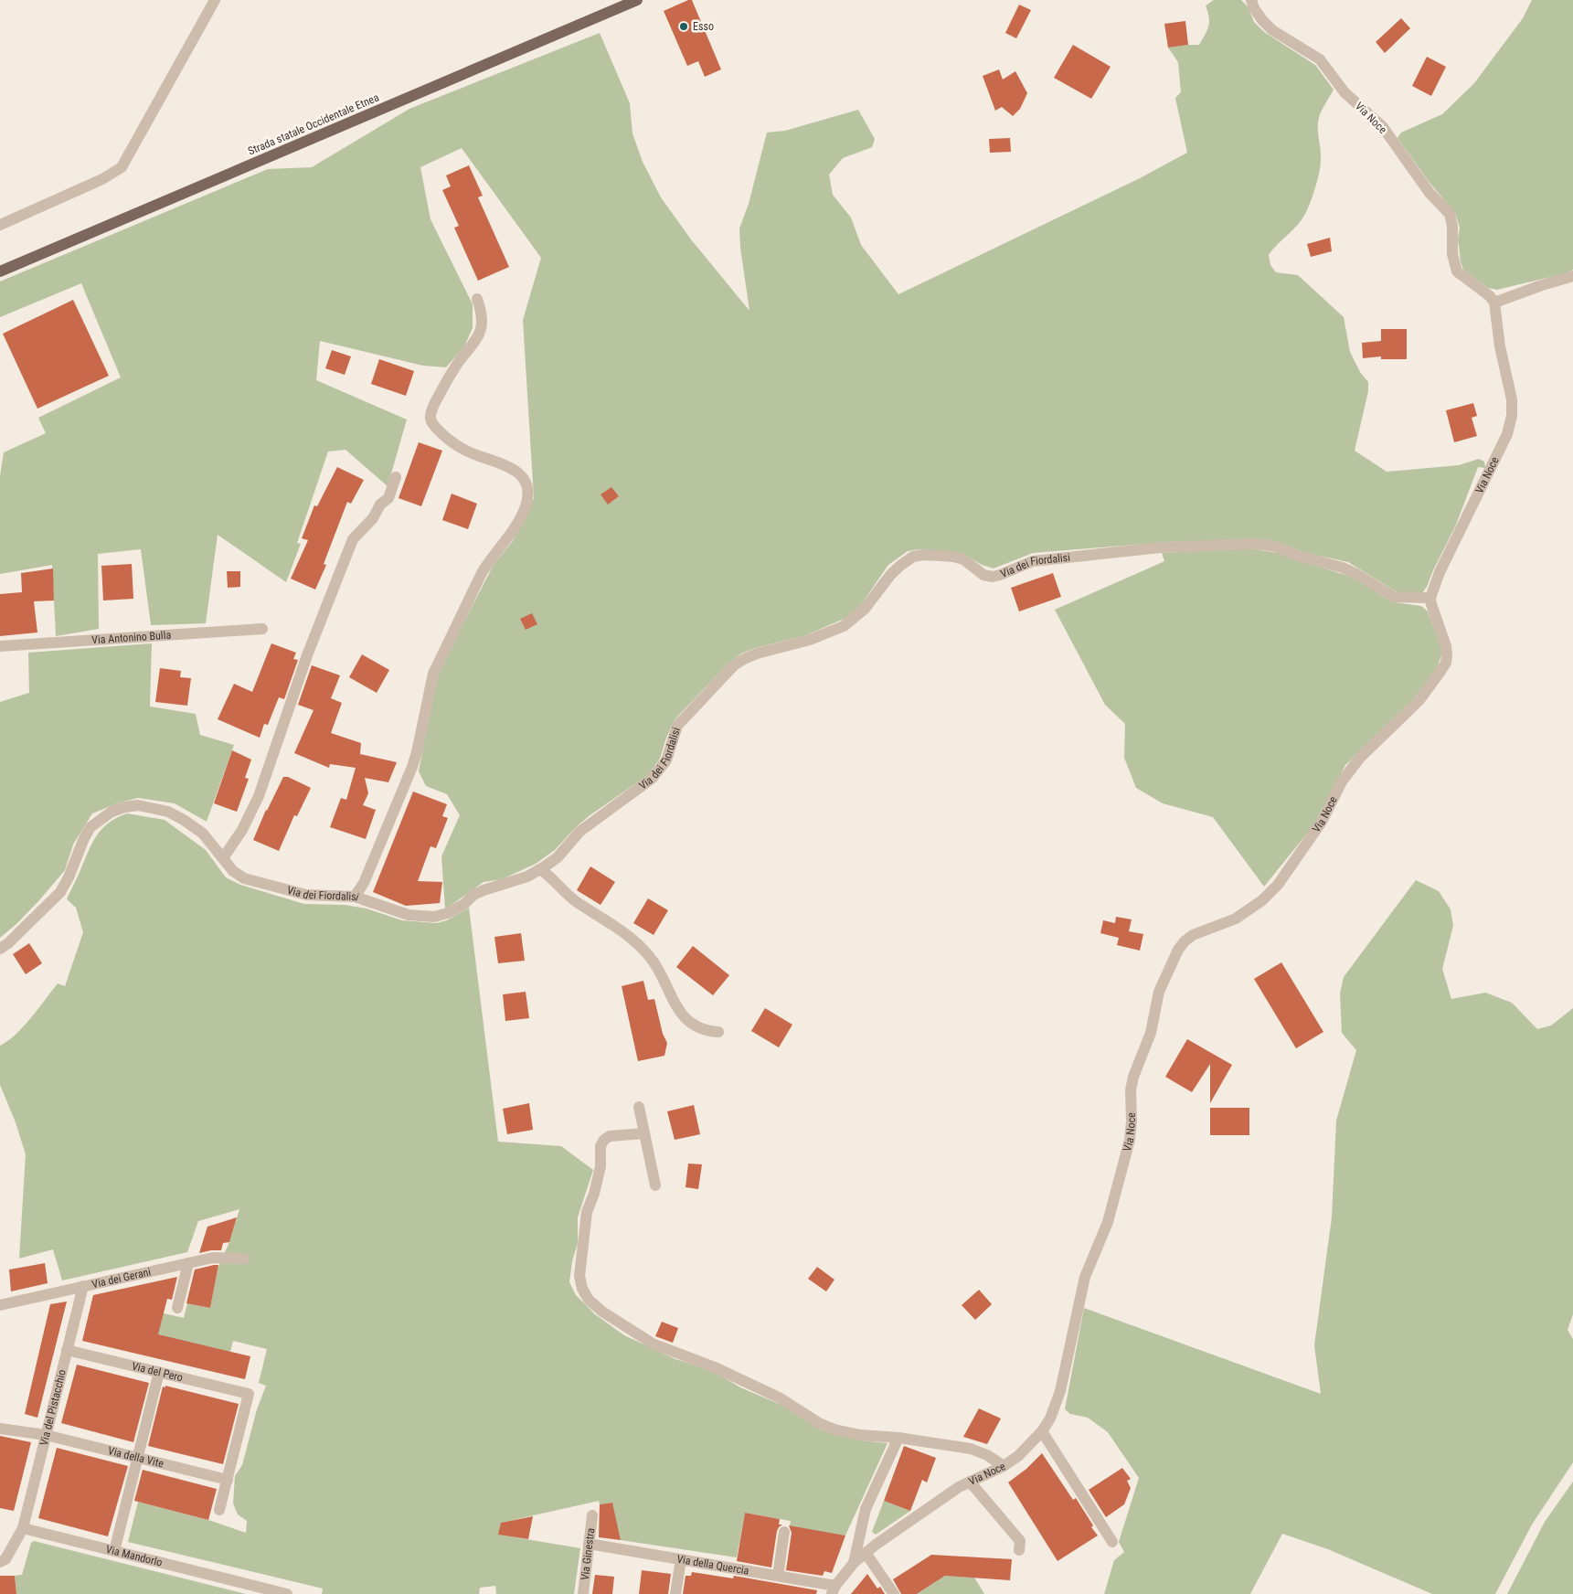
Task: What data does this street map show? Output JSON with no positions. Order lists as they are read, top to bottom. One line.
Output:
{"streets":{"main road":["Strada statale Occidentale Etnea"],"street":["Via Noce","Via dei Fiordalisi","Via Antonino Bulla","Via dei Gerani","Via del Pero","Via del Pistacchio","Via della Vite","Via Ginestra","Via Mandorlo","Via della Quercia"]},"crossings":[["Via Noce","Via dei Fiordalisi"],["Via Noce","Via della Quercia"],["Via dei Gerani","Via del Pistacchio"],["Via del Pero","Via del Pistacchio"],["Via del Pero","Via della Vite"],["Via del Pistacchio","Via della Vite"],["Via del Pistacchio","Via Mandorlo"],["Via Ginestra","Via della Quercia"]],"places":["Esso"]}
